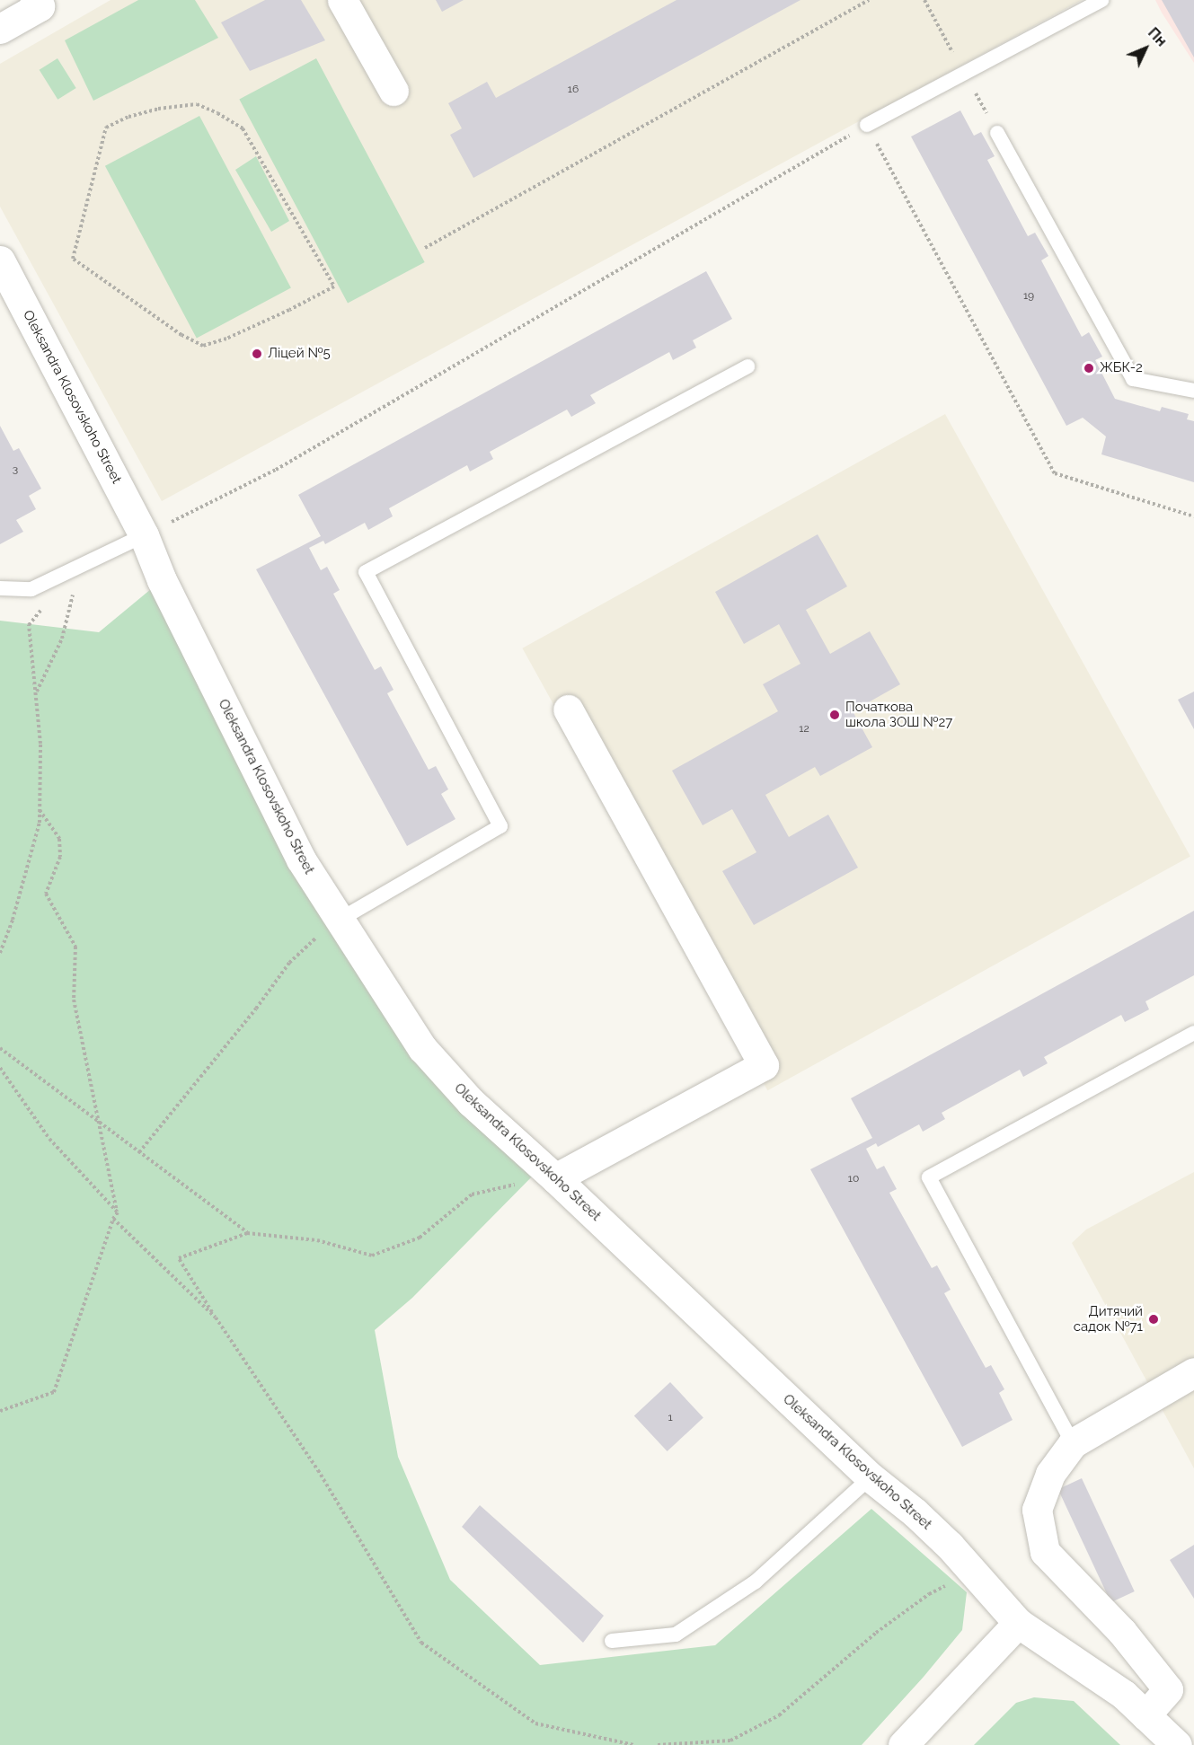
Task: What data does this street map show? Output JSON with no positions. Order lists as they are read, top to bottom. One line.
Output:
{"streets":{"street":["Oleksandra Klosovskoho Street"]},"places":["Ліцей №5","ЖБК-2","Початкова школа ЗОШ №27","Дитячий садок №71"],"house_numbers":["16","19","3","12","10","1"],"north":"top right"}
